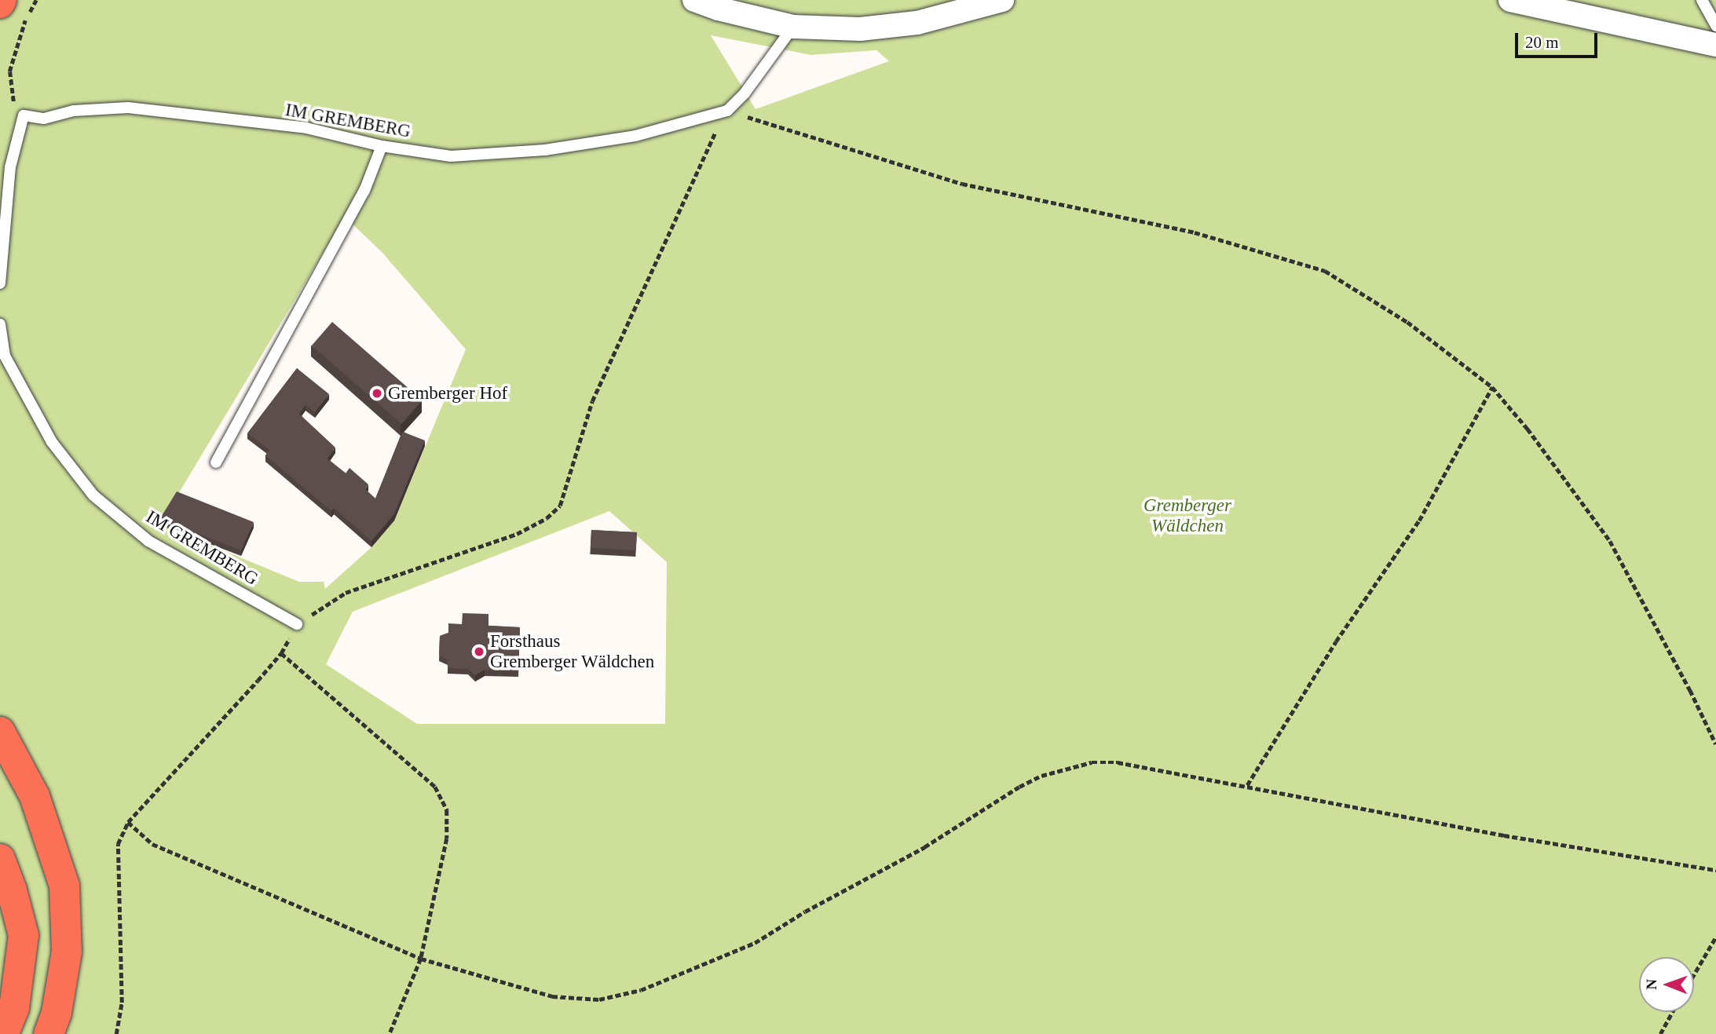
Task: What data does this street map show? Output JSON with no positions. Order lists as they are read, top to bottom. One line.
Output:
{"streets":{"lane":["IM GREMBERG"]},"parks":["Gremberger Wäldchen"],"places":["Gremberger Hof","Forsthaus Gremberger Wäldchen"],"scale_bar":"20 m","north":"left"}
